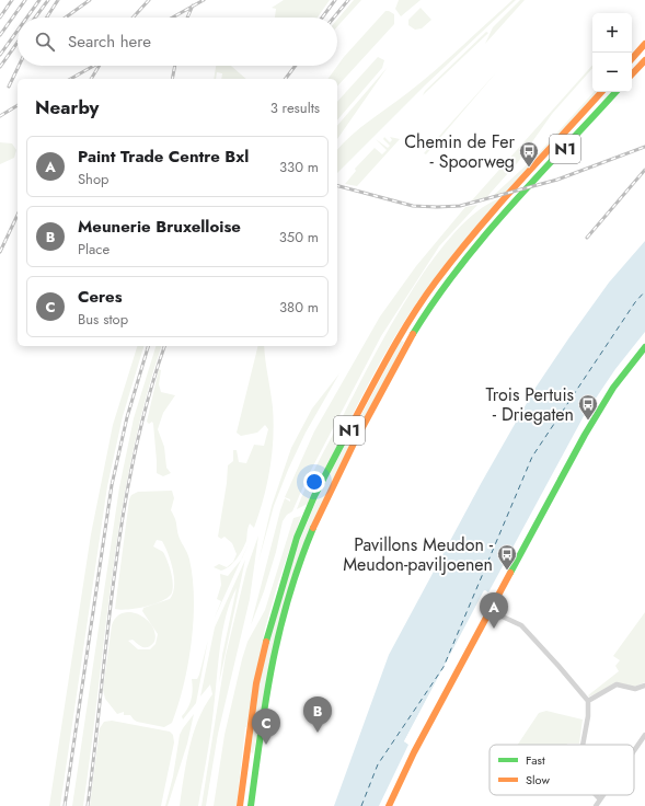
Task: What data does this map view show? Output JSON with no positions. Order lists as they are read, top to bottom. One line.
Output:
{"streets":{"main road":["N1"]},"places":{"bus stop":["Chemin de Fer - Spoorweg","Trois Pertuis - Driegaten","Pavillons Meudon - Meudon-paviljoenen"]},"legend":["Fast","Slow"],"page":{"map_buttons":["+","−"],"search":"Search here","heading":["Nearby","3 results"],"list":[{"mark":"A","name":"Paint Trade Centre Bxl","note":"Shop","value":"330 m"},{"mark":"B","name":"Meunerie Bruxelloise","note":"Place","value":"350 m"},{"mark":"C","name":"Ceres","note":"Bus stop","value":"380 m"}],"pins":["A","B","C"]}}
